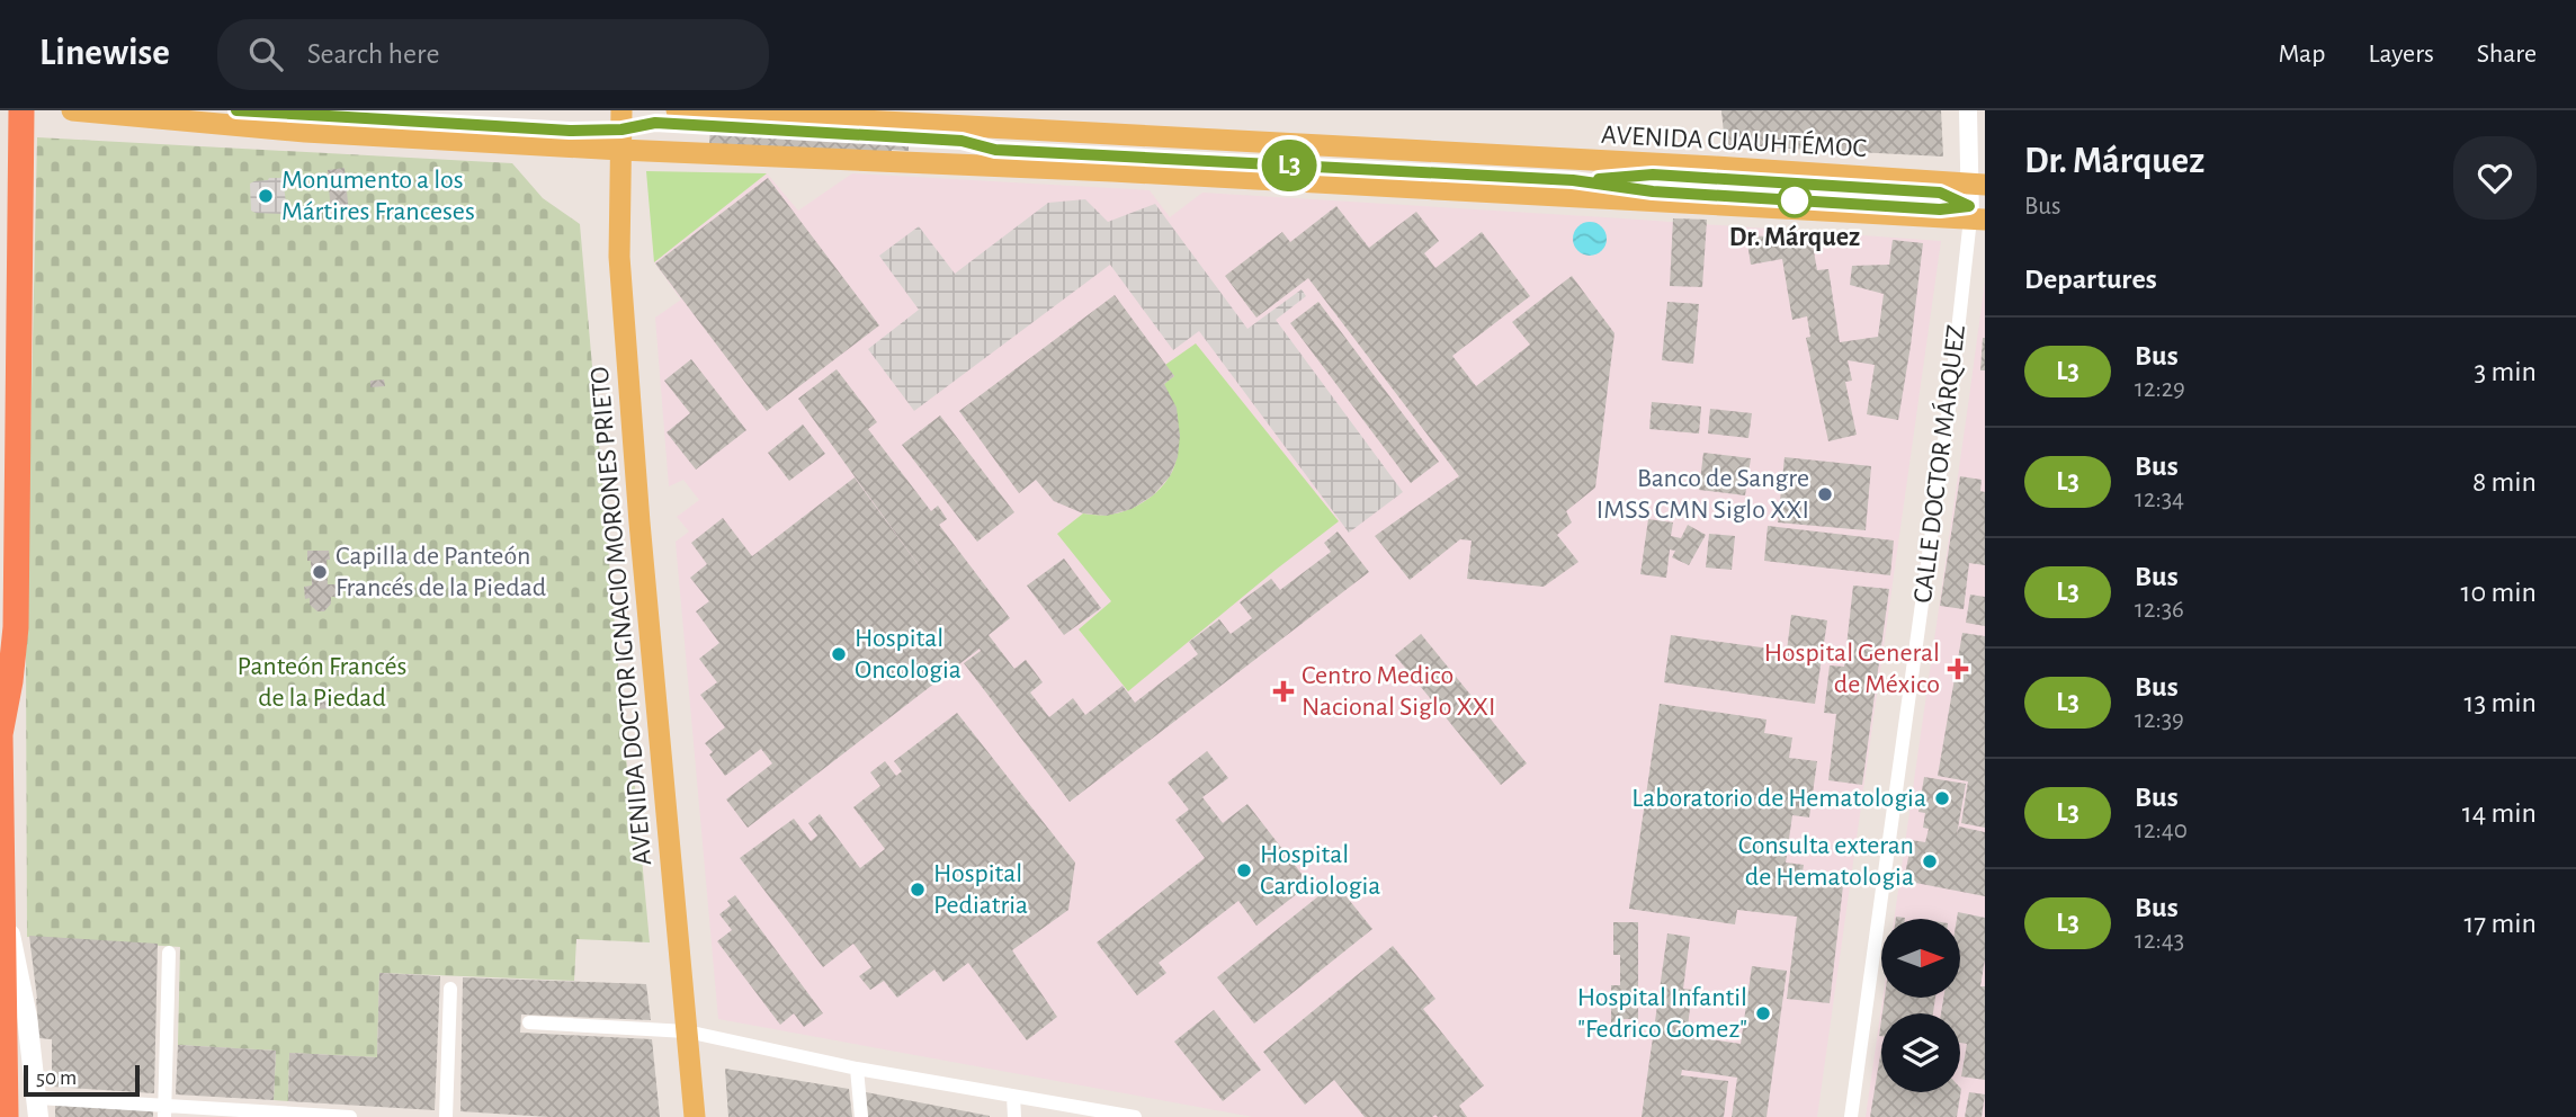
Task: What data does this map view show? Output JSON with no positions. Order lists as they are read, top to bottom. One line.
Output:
{"streets":{"main road":["AVENIDA CUAUHTÉMOC","AVENIDA DOCTOR IGNACIO MORONES PRIETO"],"street":["CALLE DOCTOR MÁRQUEZ"]},"crossings":[["AVENIDA CUAUHTÉMOC","CALLE DOCTOR MÁRQUEZ"]],"parks":["Panteón Francés de la Piedad"],"places":{"other":["Monumento a los Mártires Franceses","Dr. Márquez","Banco de Sangre IMSS CMN Siglo XXI","Capilla de Panteón Francés de la Piedad","Hospital Oncologia","Laboratorio de Hematologia","Consulta exteran de Hematologia","Hospital Cardiologia","Hospital Pediatria","Hospital Infantil \"Fedrico Gomez\""],"health":["Hospital General de México","Centro Medico Nacional Siglo XXI"]},"lines":["bus line L3"],"scale_bar":"50 m","north":"right","page":{"header":"Linewise","search":"Search here","nav":["Map","Layers","Share"],"on_map":"L3","heading":[["Dr. Márquez","Bus"],"Departures"],"list":[{"mark":"L3","name":"Bus","note":"12:29","value":"3 min"},{"mark":"L3","name":"Bus","note":"12:34","value":"8 min"},{"mark":"L3","name":"Bus","note":"12:36","value":"10 min"},{"mark":"L3","name":"Bus","note":"12:39","value":"13 min"},{"mark":"L3","name":"Bus","note":"12:40","value":"14 min"},{"mark":"L3","name":"Bus","note":"12:43","value":"17 min"}],"scale":"50 m"}}
